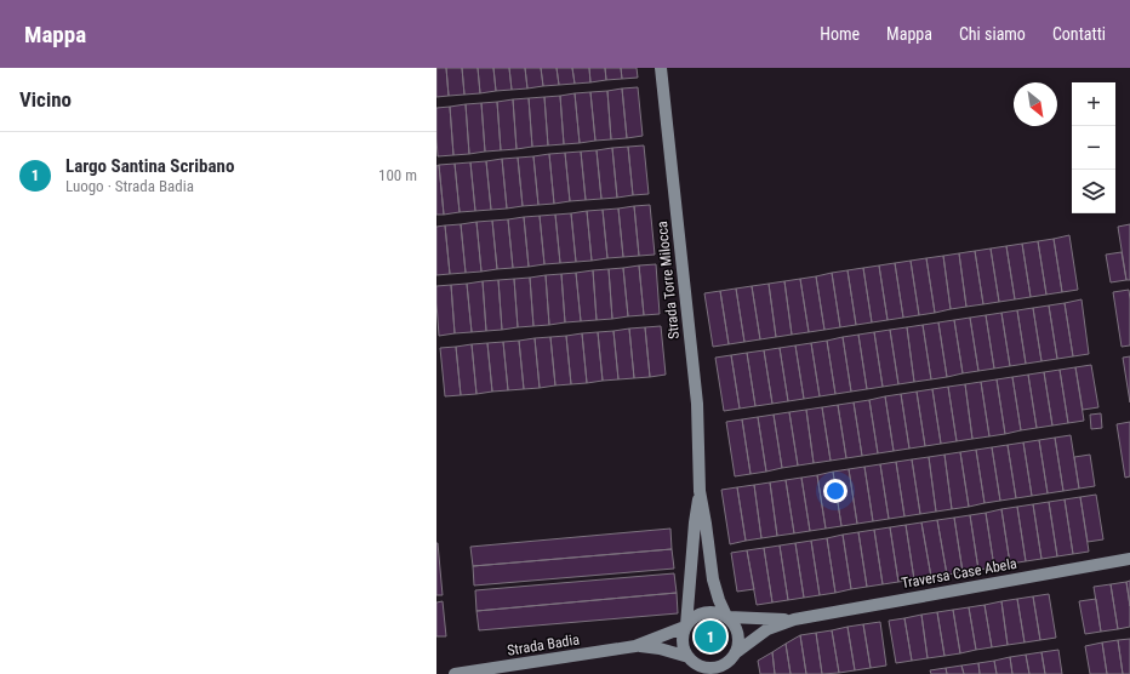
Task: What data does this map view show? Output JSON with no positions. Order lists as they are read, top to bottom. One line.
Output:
{"streets":{"street":["Strada Torre Milocca","Traversa Case Abela","Strada Badia"]},"north":"bottom right","page":{"header":"Mappa","nav":["Home","Mappa","Chi siamo","Contatti"],"heading":"Vicino","map_buttons":["+","−"],"list":[{"mark":"1","name":"Largo Santina Scribano","note":"Luogo · Strada Badia","value":"100 m"}],"pins":"1"}}
